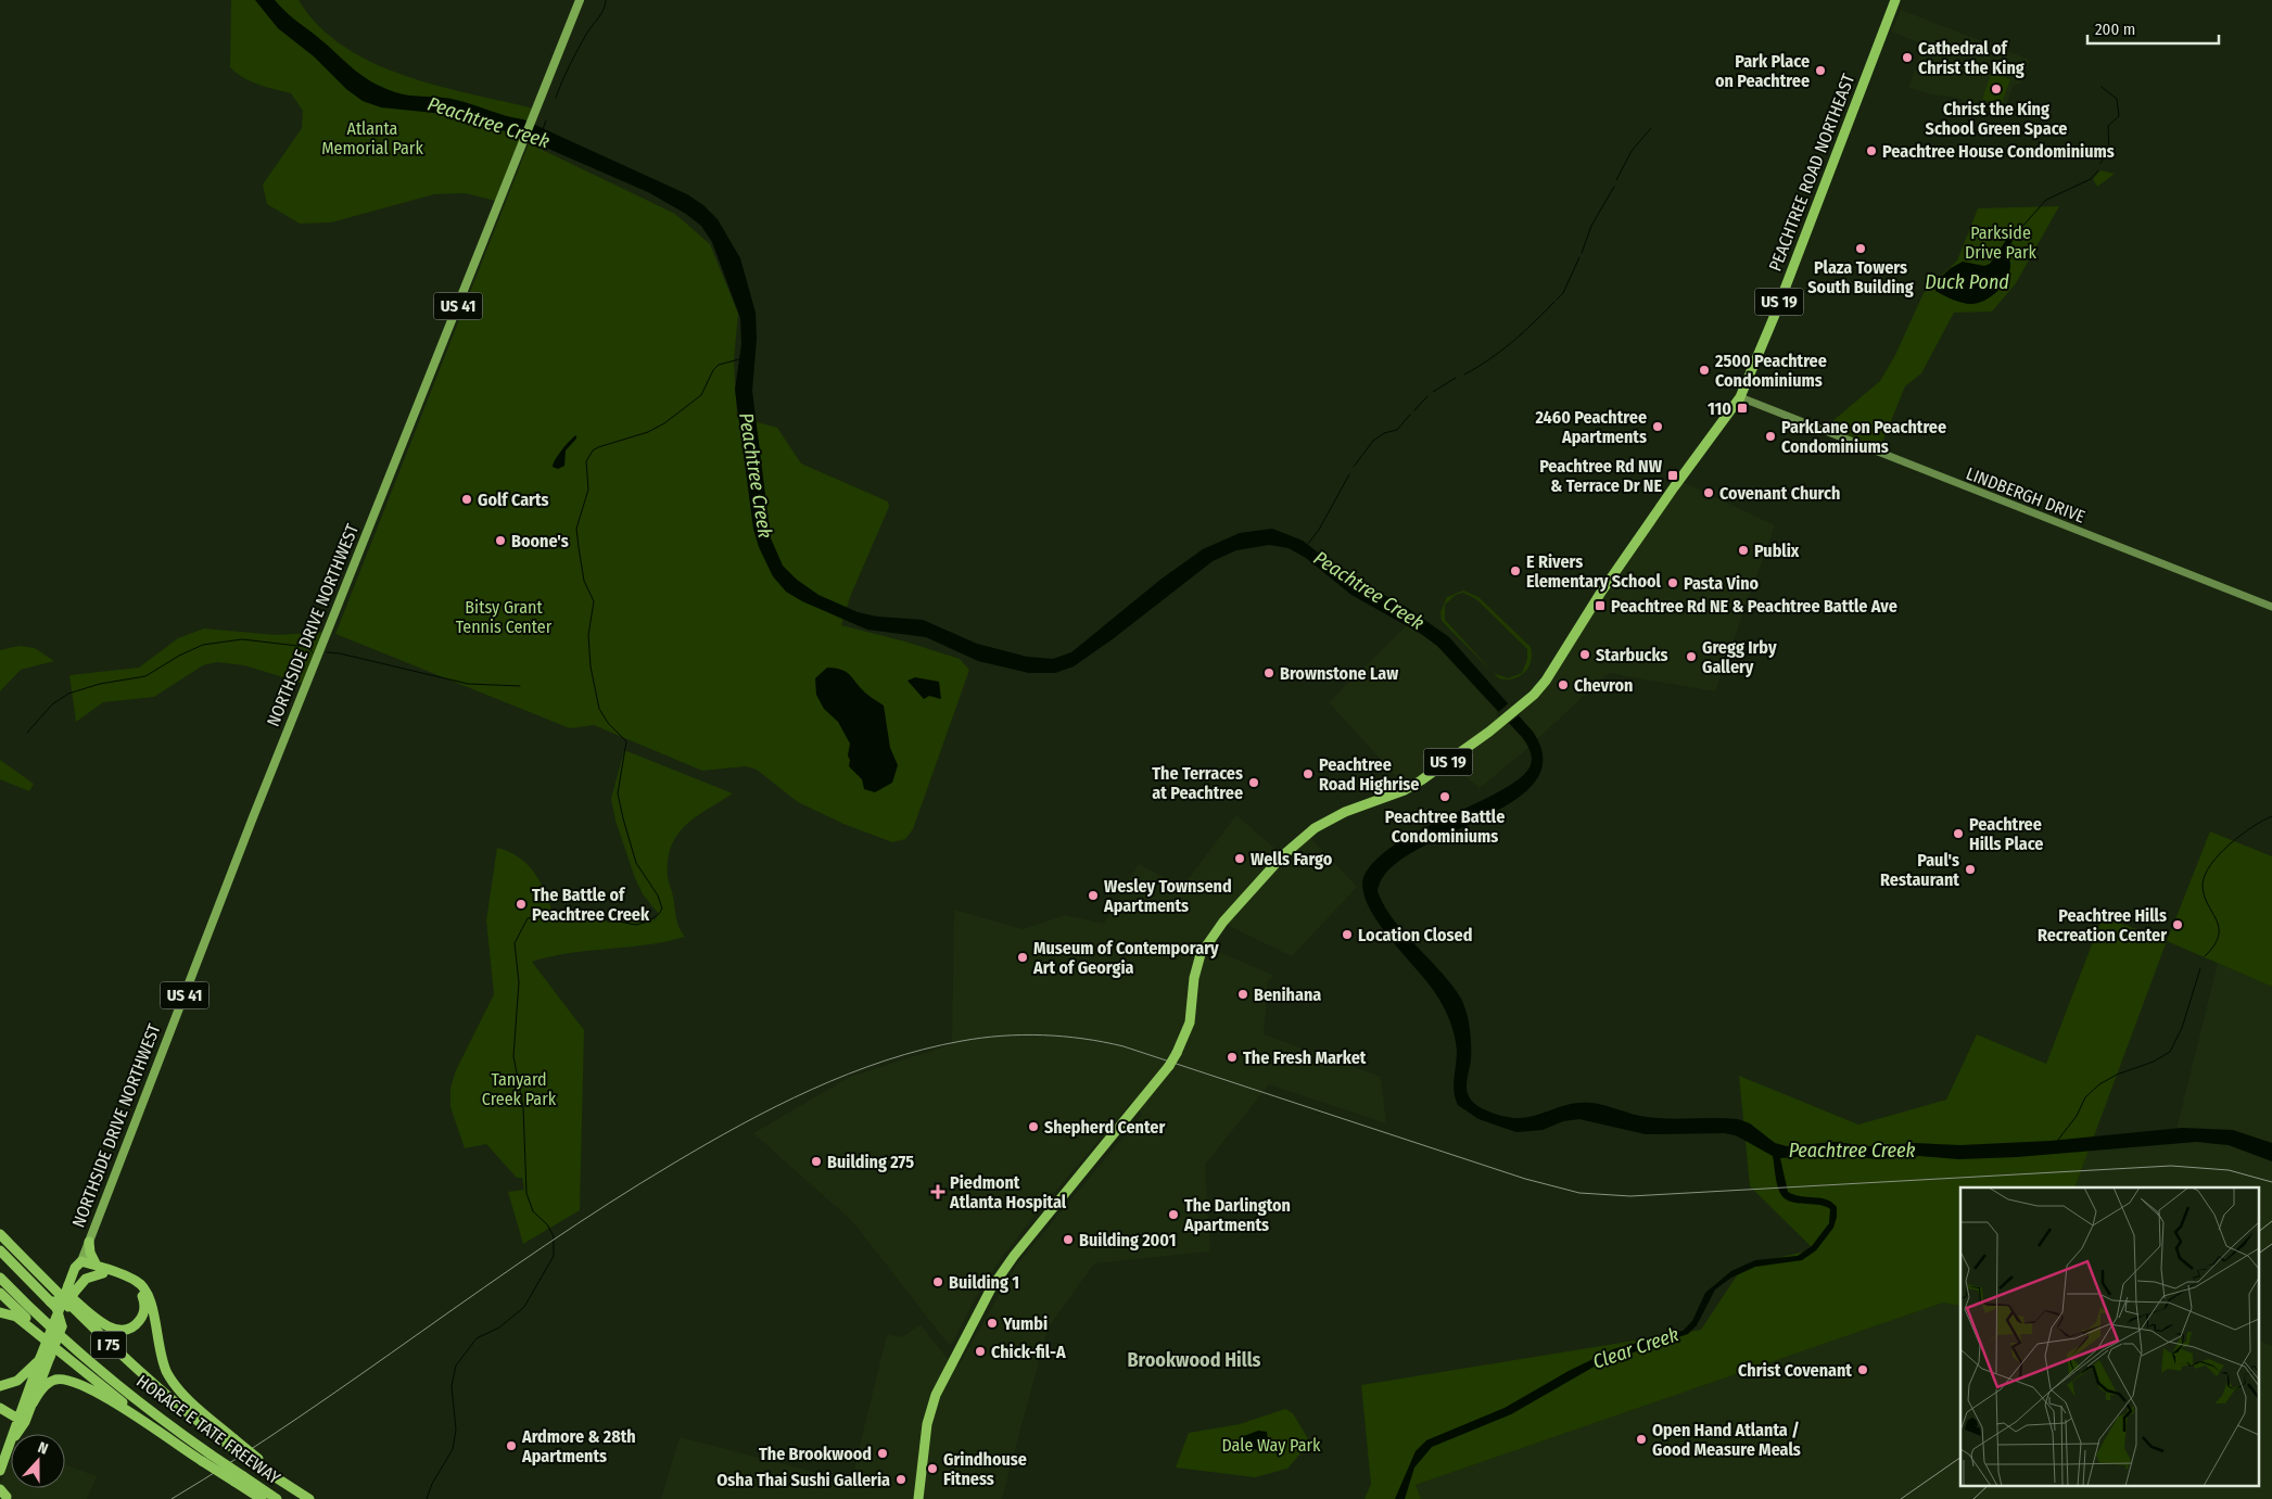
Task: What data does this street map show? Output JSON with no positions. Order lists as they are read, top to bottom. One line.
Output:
{"streets":{"highway":["PEACHTREE ROAD NORTHEAST","US 19","US 41","NORTHSIDE DRIVE NORTHWEST","I 75","HORACE E TATE FREEWAY"],"main road":["LINDBERGH DRIVE"]},"crossings":[["PEACHTREE ROAD NORTHEAST","LINDBERGH DRIVE"]],"districts":["Brookwood Hills"],"water":["Peachtree Creek","Duck Pond","Clear Creek"],"parks":["Atlanta Memorial Park","Parkside Drive Park","Bitsy Grant Tennis Center","Tanyard Creek Park","Dale Way Park"],"places":{"other":["Cathedral of Christ the King","Park Place on Peachtree","Christ the King School Green Space","Peachtree House Condominiums","Plaza Towers South Building","2500 Peachtree Condominiums","2460 Peachtree Apartments","ParkLane on Peachtree Condominiums","Covenant Church","Golf Carts","Boone's","Publix","E Rivers Elementary School","Pasta Vino","Starbucks","Gregg Irby Gallery","Brownstone Law","Chevron","Peachtree Road Highrise","The Terraces at Peachtree","Peachtree Battle Condominiums","Peachtree Hills Place","Wells Fargo","Paul's Restaurant","Wesley Townsend Apartments","The Battle of Peachtree Creek","Peachtree Hills Recreation Center","Location Closed","Museum of Contemporary Art of Georgia","Benihana","The Fresh Market","Shepherd Center","Building 275","The Darlington Apartments","Building 2001","Building 1","Yumbi","Chick-fil-A","Christ Covenant","Open Hand Atlanta / Good Measure Meals","Ardmore & 28th Apartments","The Brookwood","Grindhouse Fitness","Osha Thai Sushi Galleria"],"transit":["110","Peachtree Rd NW & Terrace Dr NE","Peachtree Rd NE & Peachtree Battle Ave"],"health":["Piedmont Atlanta Hospital"]},"scale_bar":"200 m","north":"top"}
